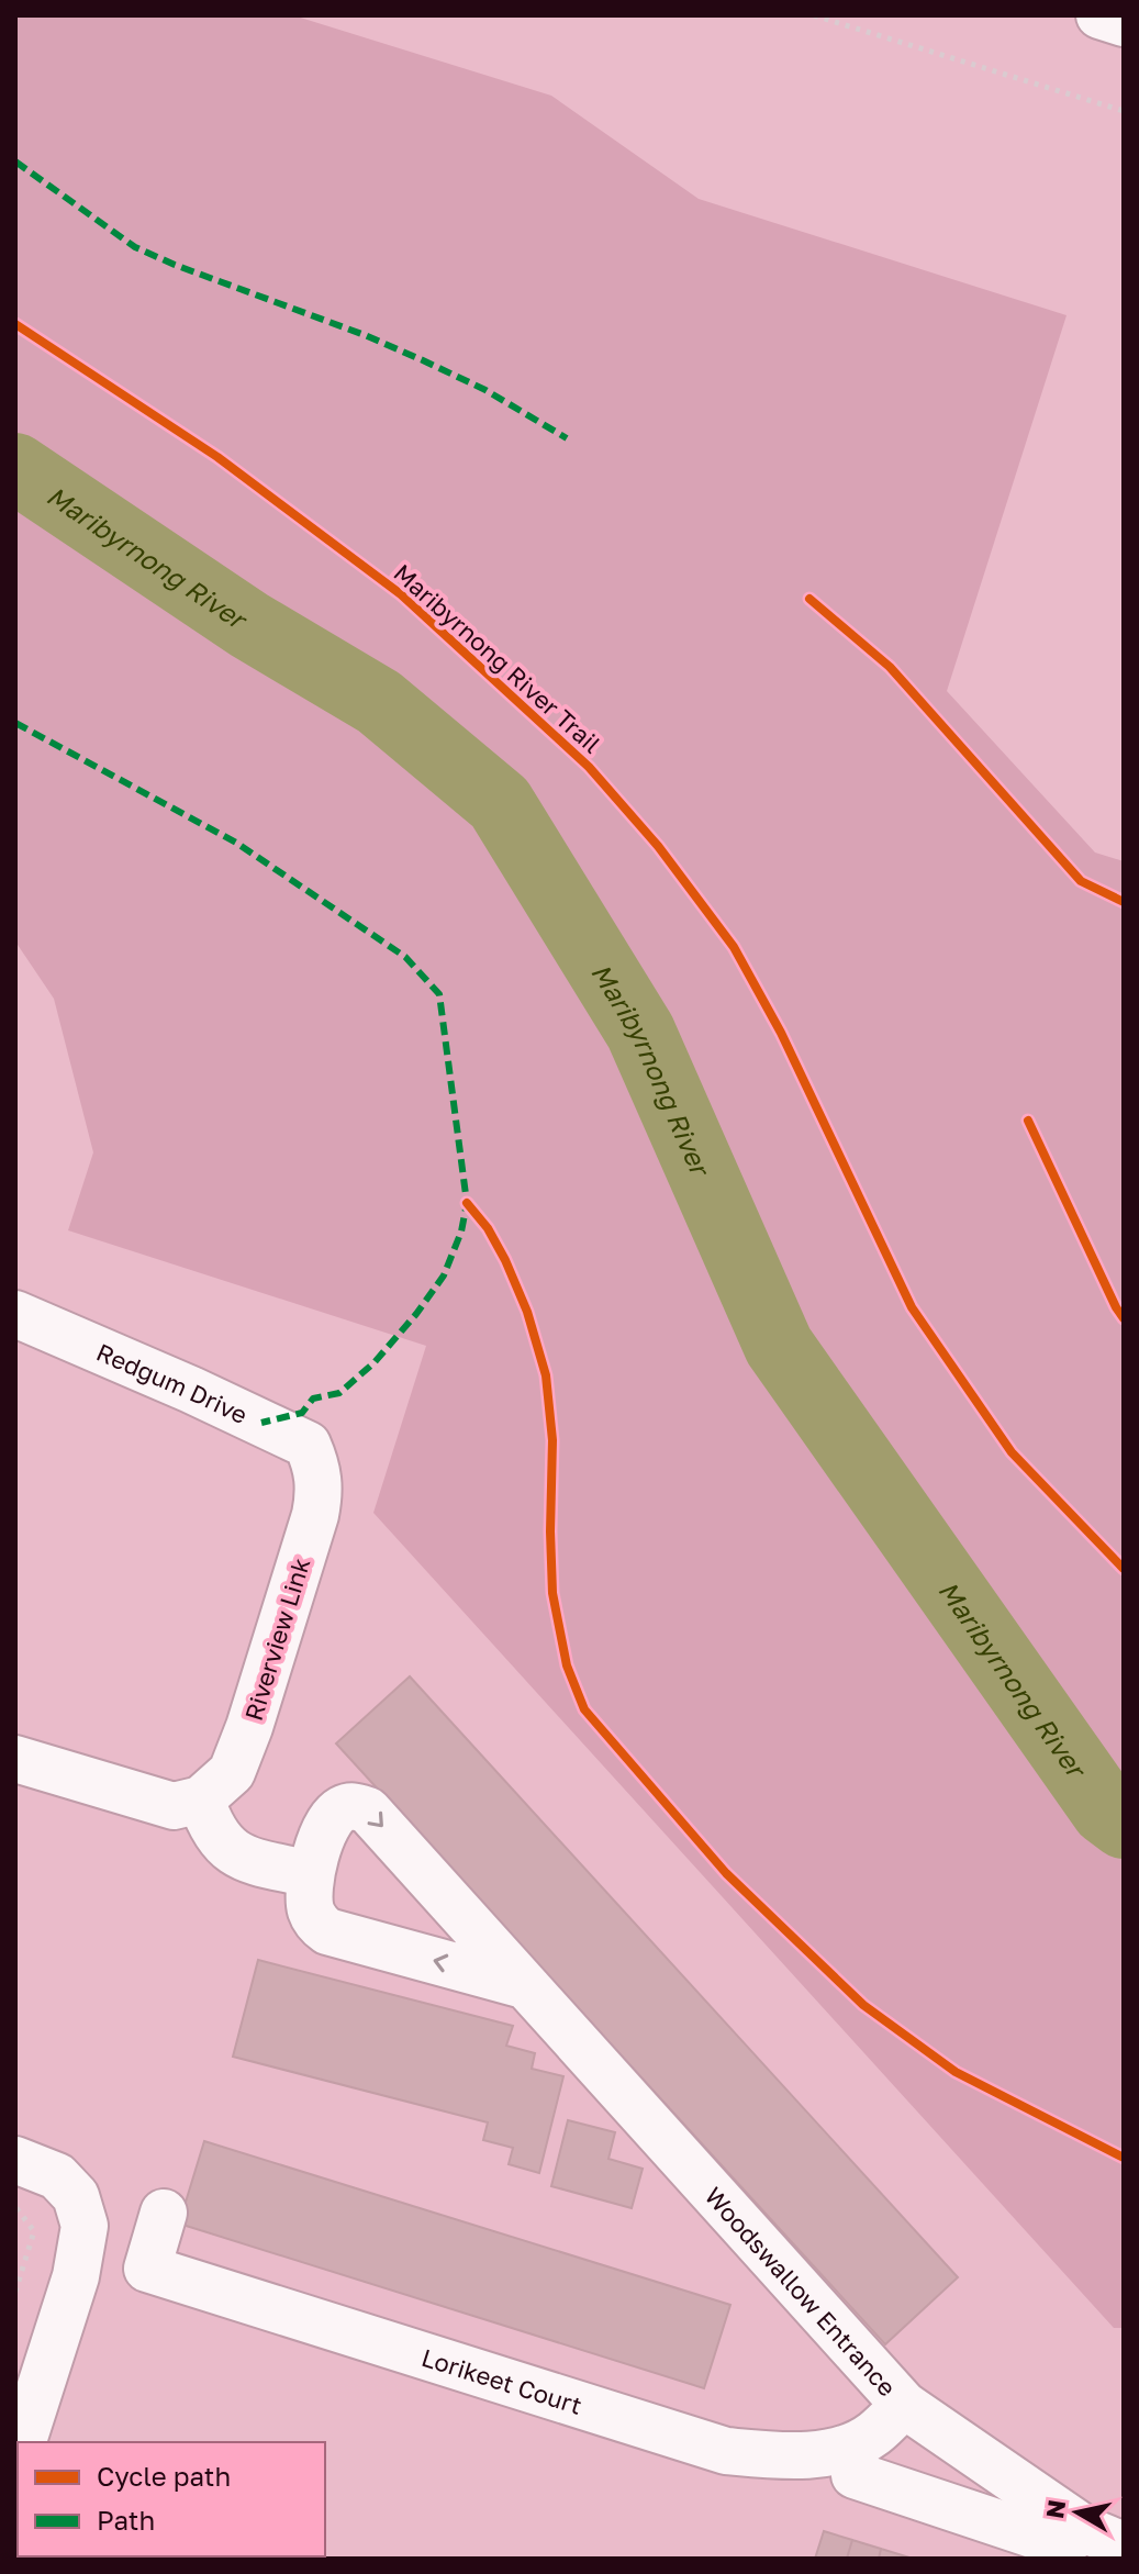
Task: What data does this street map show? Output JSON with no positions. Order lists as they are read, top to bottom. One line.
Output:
{"streets":{"street":["Redgum Drive","Riverview Link","Woodswallow Entrance","Lorikeet Court"],"cycle path":["Maribyrnong River Trail"]},"crossings":[["Redgum Drive","Riverview Link"],["Woodswallow Entrance","Lorikeet Court"]],"water":["Maribyrnong River"],"legend":["Cycle path","Path"],"north":"left"}
